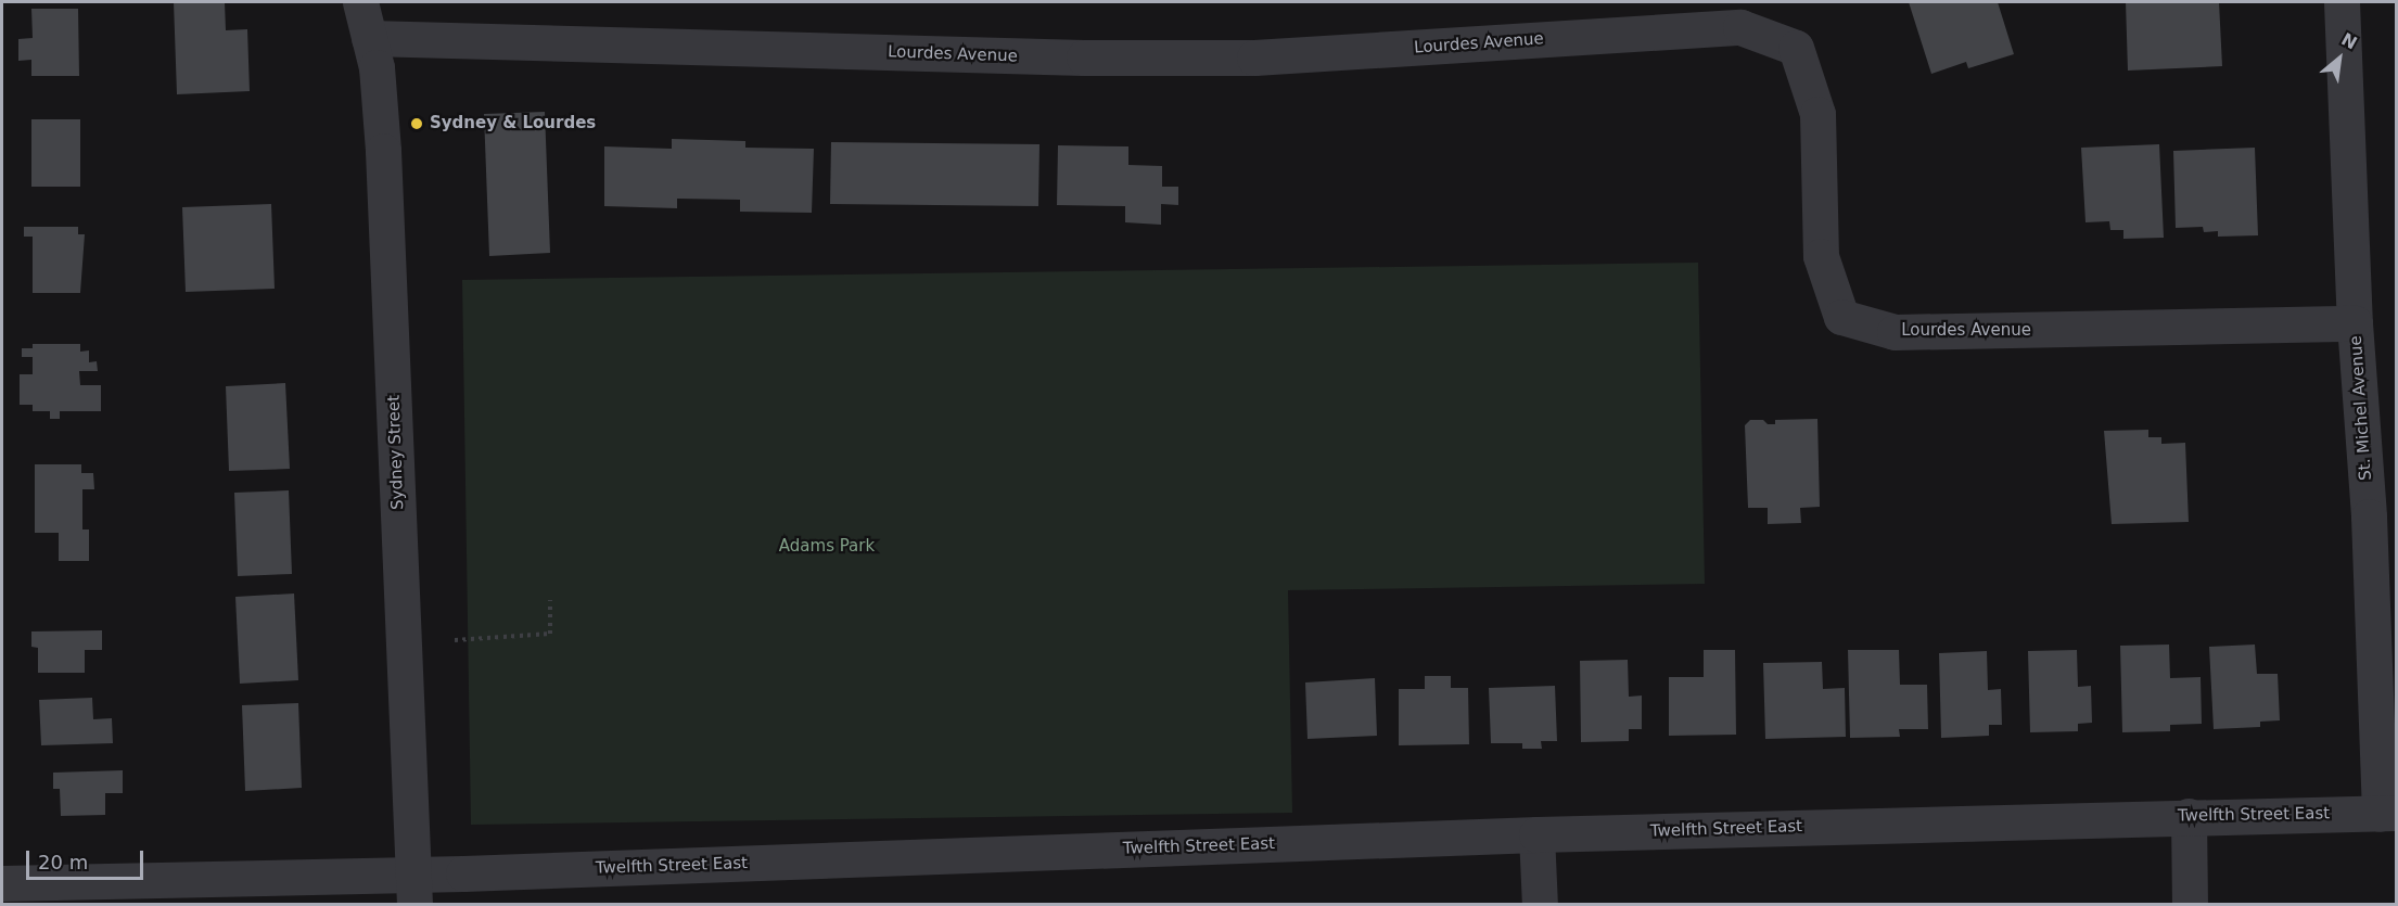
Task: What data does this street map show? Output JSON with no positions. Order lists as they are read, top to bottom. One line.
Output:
{"streets":{"street":["Lourdes Avenue","St. Michel Avenue","Sydney Street","Twelfth Street East"]},"crossings":[["Lourdes Avenue","St. Michel Avenue"],["Lourdes Avenue","Sydney Street"],["St. Michel Avenue","Twelfth Street East"],["Sydney Street","Twelfth Street East"]],"parks":["Adams Park"],"places":["Sydney & Lourdes"],"scale_bar":"20 m","north":"top right"}
